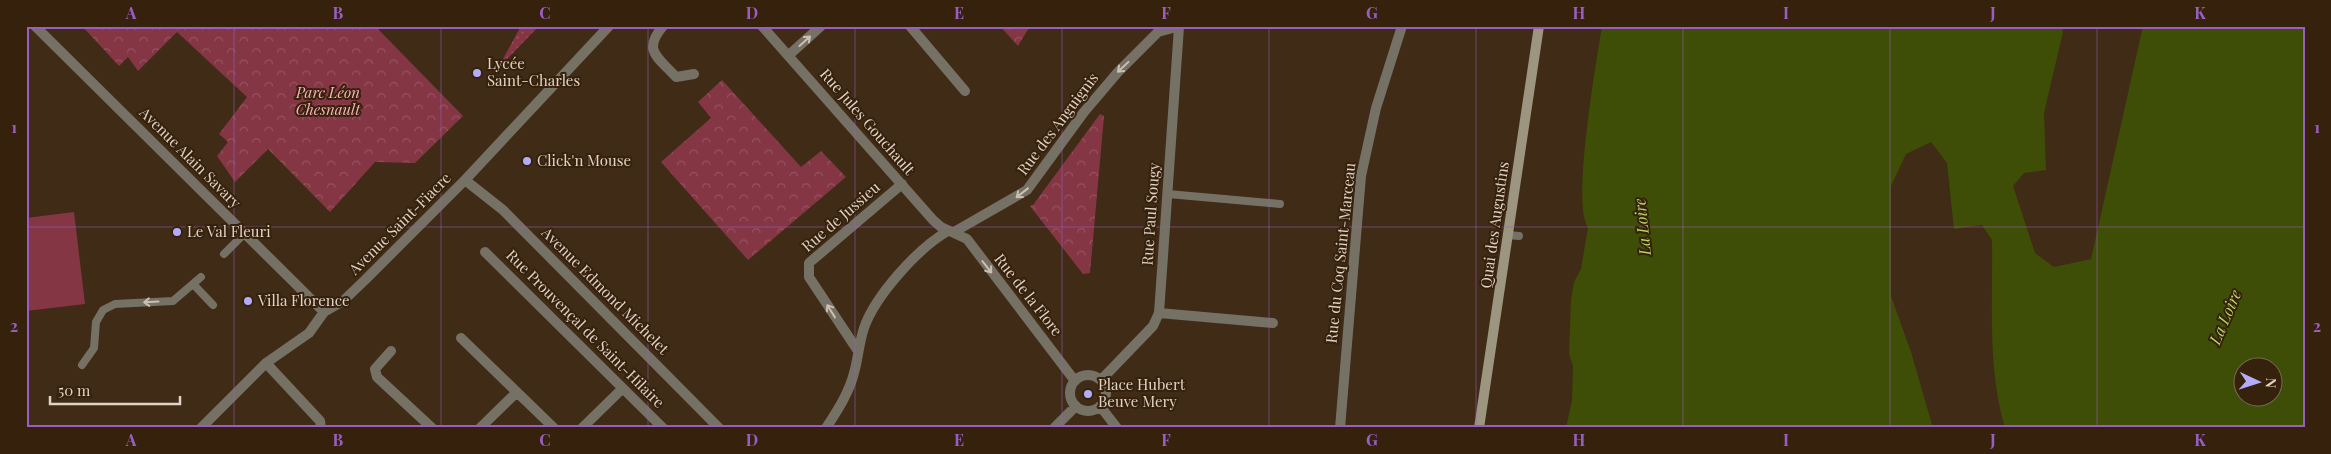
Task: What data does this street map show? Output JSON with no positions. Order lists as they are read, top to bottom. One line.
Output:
{"streets":{"main road":["Quai des Augustins"],"street":["Rue Jules Gouchault","Rue des Anguignis","Avenue Alain Savary","Rue Paul Sougy","Rue de Jussieu","Avenue Saint-Fiacre","Rue du Coq Saint-Marceau","Avenue Edmond Michelet","Rue de la Flore","Rue Prouvençal de Saint-Hilaire"]},"crossings":[["Rue Jules Gouchault","Rue des Anguignis"],["Rue Jules Gouchault","Rue de Jussieu"],["Rue Jules Gouchault","Rue de la Flore"],["Rue des Anguignis","Rue Paul Sougy"],["Rue des Anguignis","Rue de Jussieu"],["Rue des Anguignis","Rue de la Flore"],["Avenue Alain Savary","Avenue Saint-Fiacre"],["Rue Paul Sougy","Rue de la Flore"],["Avenue Saint-Fiacre","Avenue Edmond Michelet"]],"one_way":["Rue des Anguignis","Rue de la Flore"],"water":["La Loire"],"parks":["Parc Léon Chesnault"],"places":["Lycée Saint-Charles","Click'n Mouse","Le Val Fleuri","Villa Florence","Place Hubert Beuve Mery"],"scale_bar":"50 m","north":"right","grid":{"columns":["A","B","C","D","E","F","G","H","I","J","K"],"rows":["1","2"]}}
